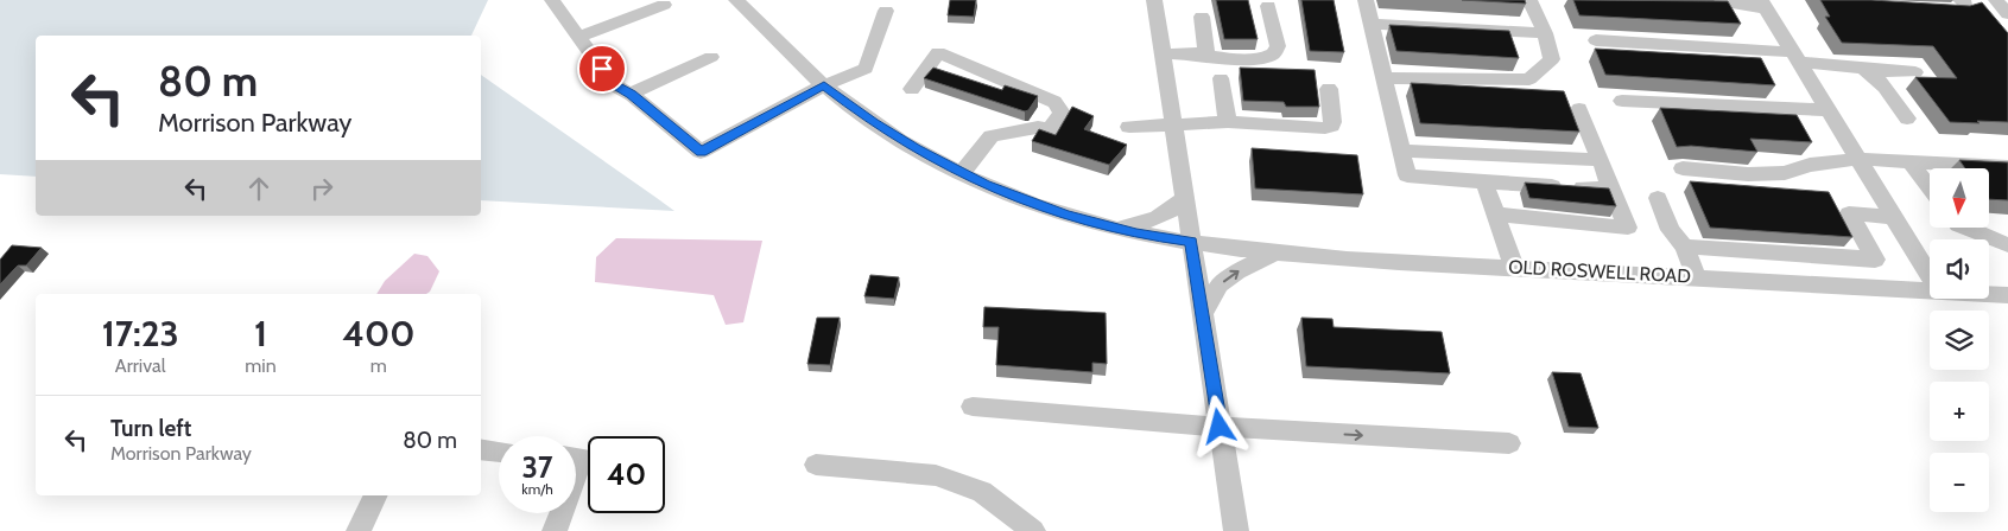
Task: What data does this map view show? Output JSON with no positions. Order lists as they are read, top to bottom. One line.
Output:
{"streets":{"street":["OLD ROSWELL ROAD"]},"north":"bottom","page":{"turn":["80 m","Morrison Parkway"],"map_buttons":["+","−"],"eta":["17:23","Arrival","1","min","400","m"],"list":[{"name":"Turn left","note":"Morrison Parkway","value":"80 m"}],"speed":"37 km/h","limit":"40"}}
